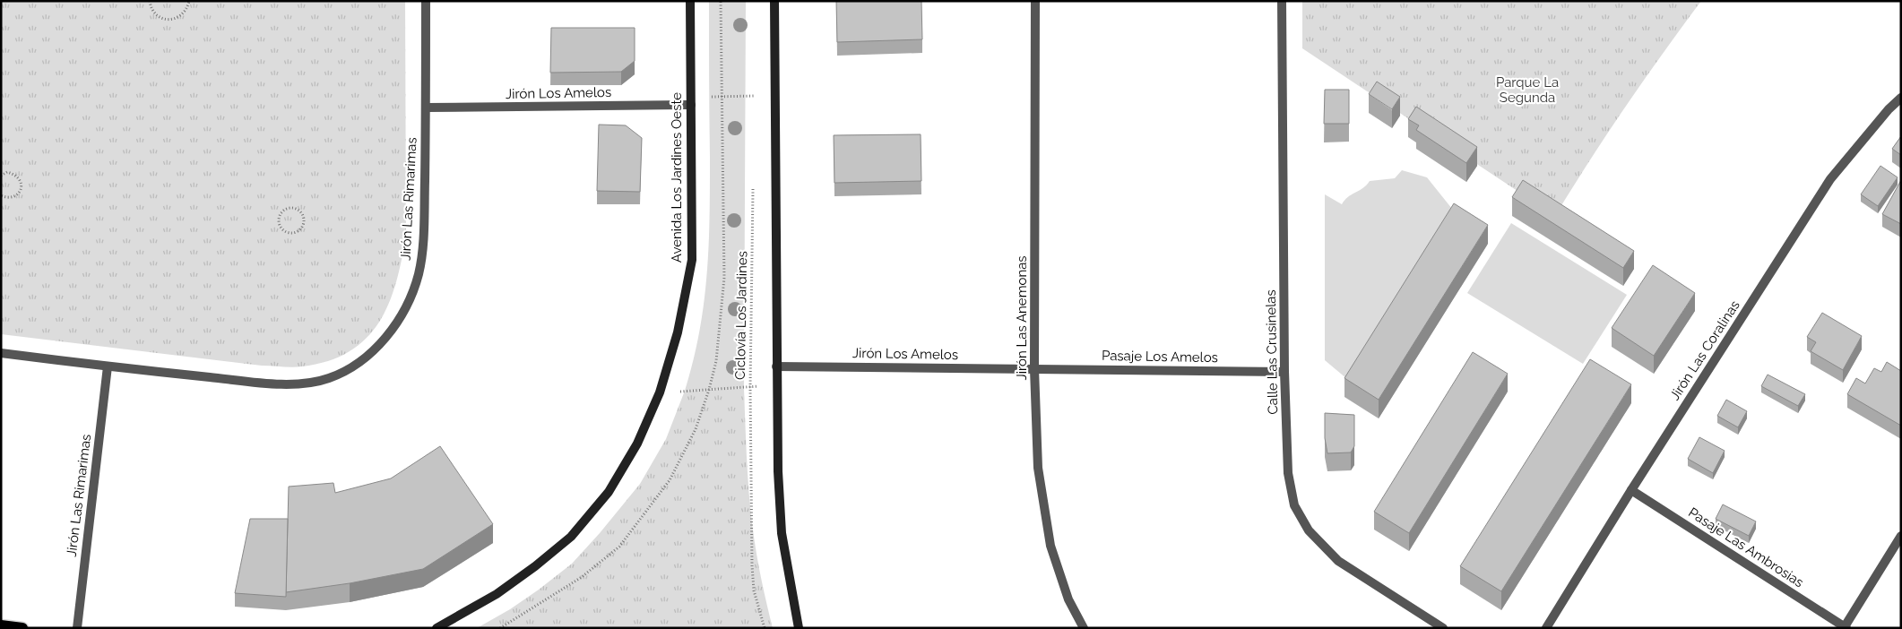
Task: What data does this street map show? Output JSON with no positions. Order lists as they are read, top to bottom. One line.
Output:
{"streets":{"main road":["Avenida Los Jardines Oeste"],"street":["Jirón Los Amelos","Jirón Las Rimarimas","Jirón Las Anemonas","Jirón Las Coralinas","Calle Las Crusinelas","Pasaje Los Amelos","Pasaje Las Ambrosias"],"path":["Ciclovía Los Jardines"]},"crossings":[["Jirón Los Amelos","Avenida Los Jardines Oeste"],["Jirón Los Amelos","Jirón Las Rimarimas"],["Jirón Los Amelos","Jirón Las Anemonas"],["Jirón Los Amelos","Pasaje Los Amelos"],["Jirón Las Anemonas","Pasaje Los Amelos"],["Jirón Las Coralinas","Pasaje Las Ambrosias"],["Calle Las Crusinelas","Pasaje Los Amelos"]],"parks":["Parque La Segunda"]}
